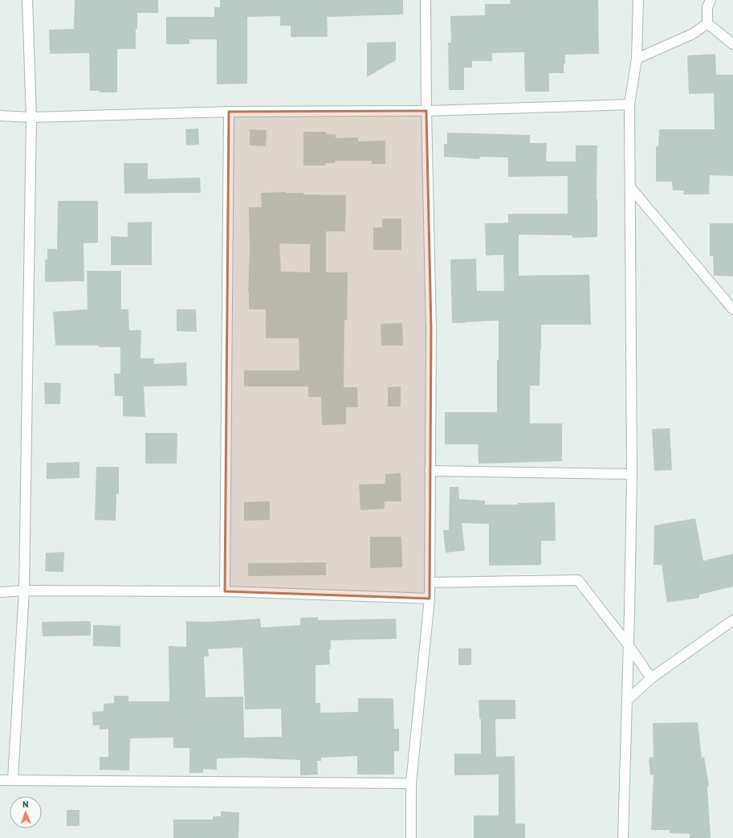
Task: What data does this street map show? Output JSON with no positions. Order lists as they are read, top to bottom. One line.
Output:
{"north":"top"}
